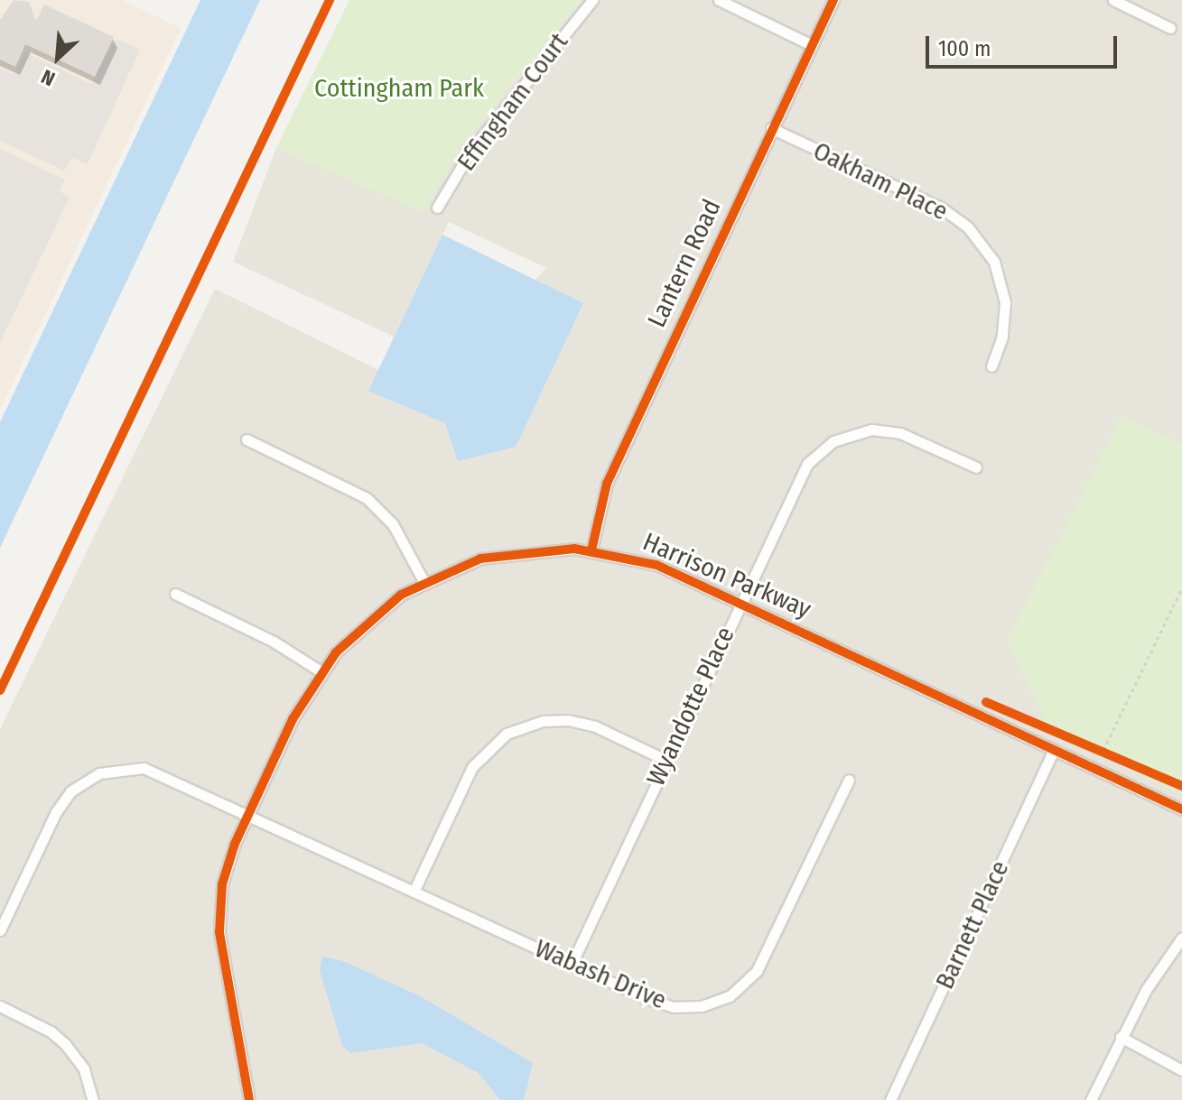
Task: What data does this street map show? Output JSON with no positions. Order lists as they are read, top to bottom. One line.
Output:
{"streets":{"street":["Effingham Court","Oakham Place","Lantern Road","Harrison Parkway","Wyandotte Place","Barnett Place","Wabash Drive"]},"crossings":[["Oakham Place","Lantern Road"],["Lantern Road","Harrison Parkway"],["Harrison Parkway","Wyandotte Place"],["Harrison Parkway","Barnett Place"],["Harrison Parkway","Wabash Drive"],["Wyandotte Place","Wabash Drive"]],"parks":["Cottingham Park"],"scale_bar":"100 m","north":"bottom left"}
